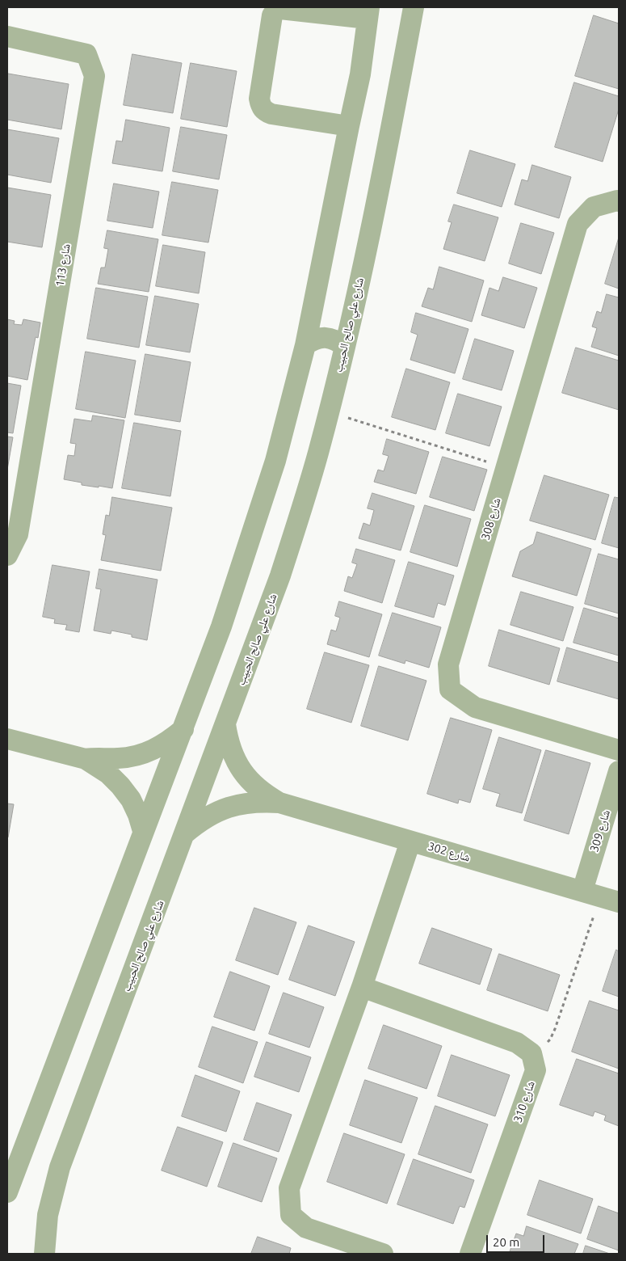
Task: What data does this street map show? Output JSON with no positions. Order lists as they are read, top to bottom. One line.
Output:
{"streets":{"street":["شارع 113","شارع علي صالح الحبيب","شارع 308","شارع 309","شارع 302","شارع 310"]},"crossings":[["شارع علي صالح الحبيب","شارع 302"],["شارع 309","شارع 302"]],"scale_bar":"20 m"}
